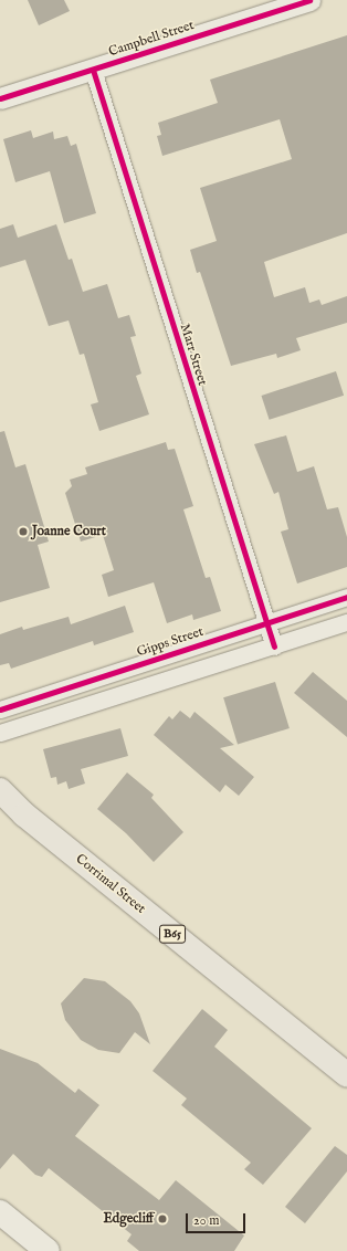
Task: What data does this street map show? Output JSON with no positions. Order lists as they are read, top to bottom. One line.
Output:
{"streets":{"main road":["Corrimal Street","B65"],"street":["Campbell Street","Marr Street","Gipps Street"]},"crossings":[["Campbell Street","Marr Street"],["Marr Street","Gipps Street"]],"places":["Joanne Court","Edgecliff"],"scale_bar":"20 m"}
